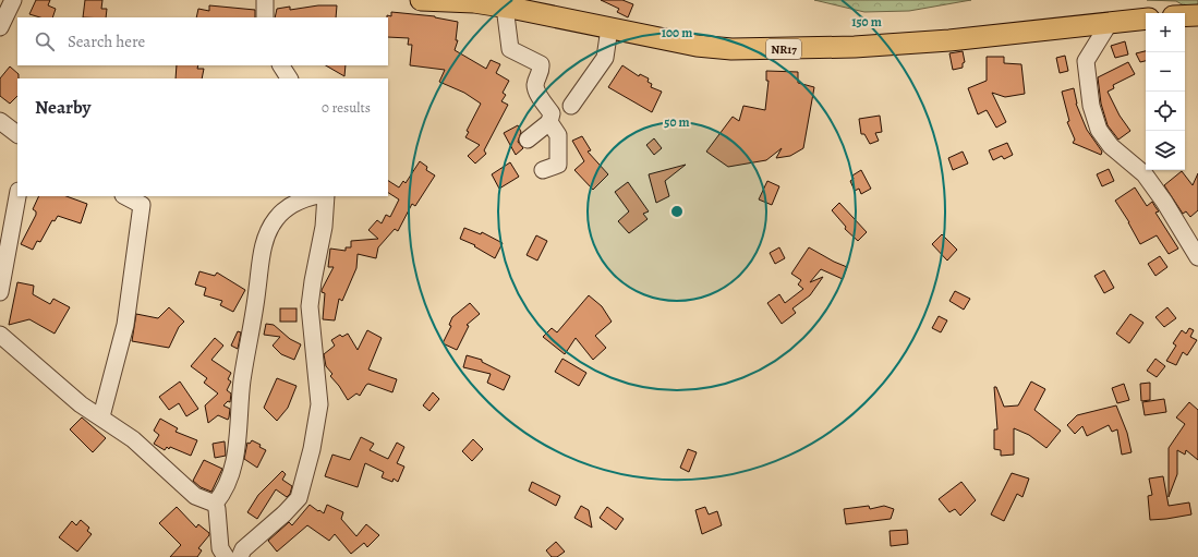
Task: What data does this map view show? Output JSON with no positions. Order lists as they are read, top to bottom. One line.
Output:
{"streets":{"main road":["NR17"]},"page":{"map_buttons":["+","−"],"search":"Search here","heading":["Nearby","0 results"]},"rings":["150 m","100 m","50 m"]}
